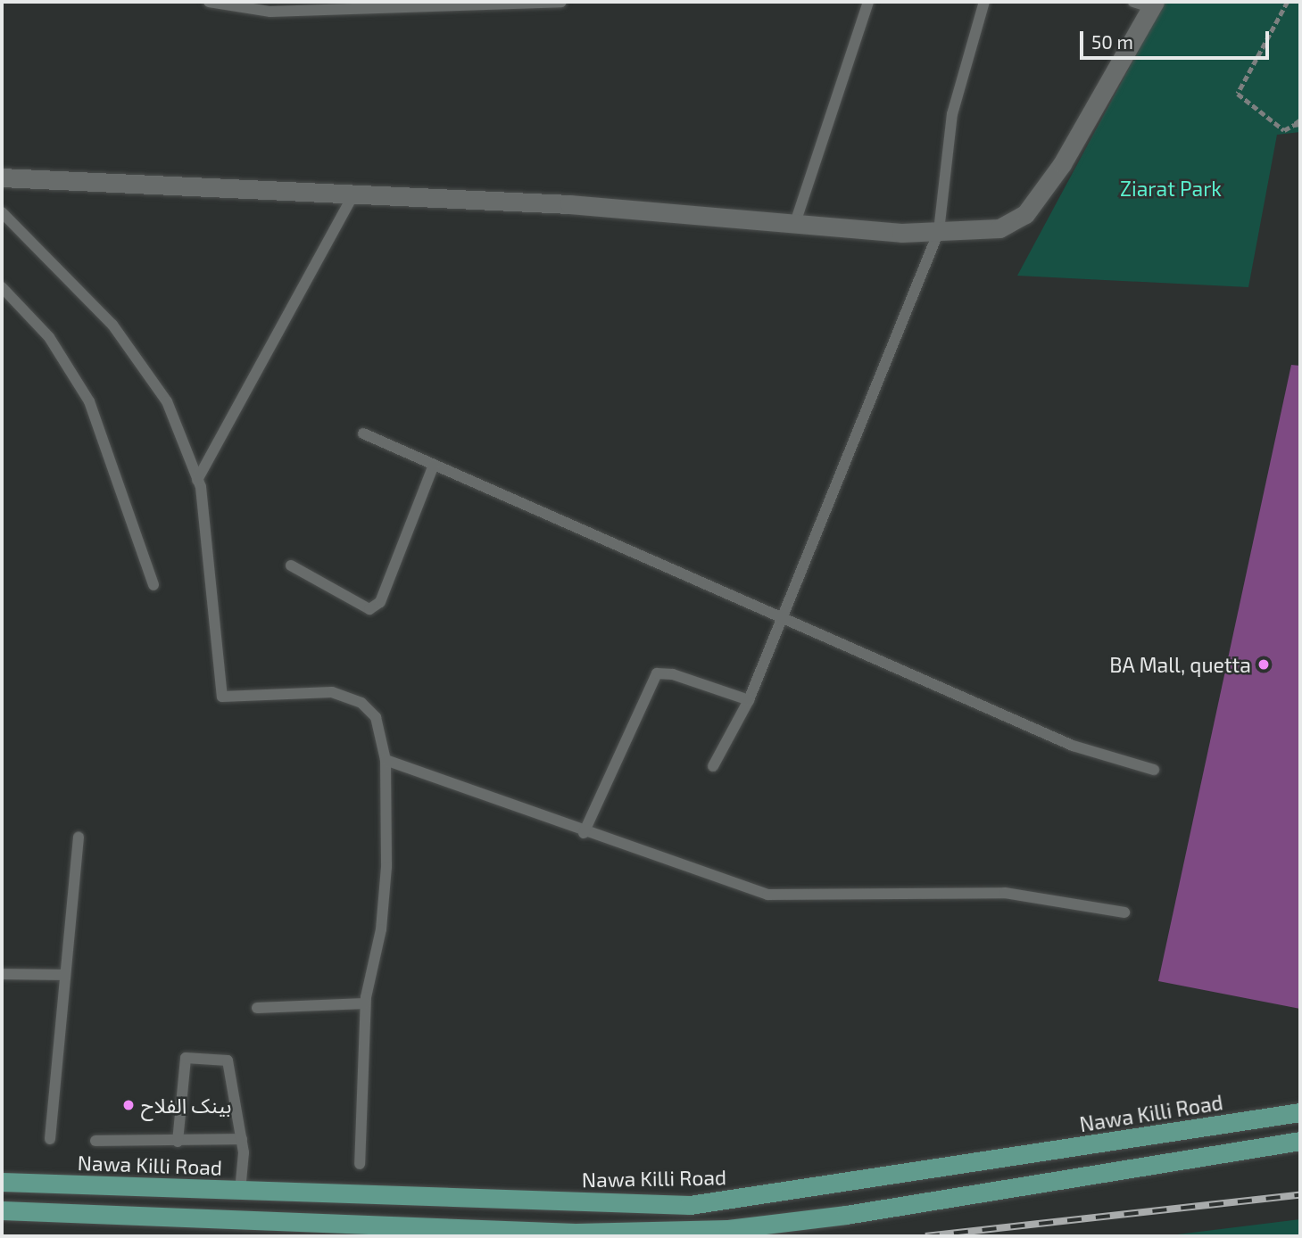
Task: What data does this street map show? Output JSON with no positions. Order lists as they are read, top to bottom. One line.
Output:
{"streets":{"main road":["Nawa Killi Road"]},"parks":["Ziarat Park"],"places":["BA Mall, quetta","بینک الفلاح"],"scale_bar":"50 m"}
